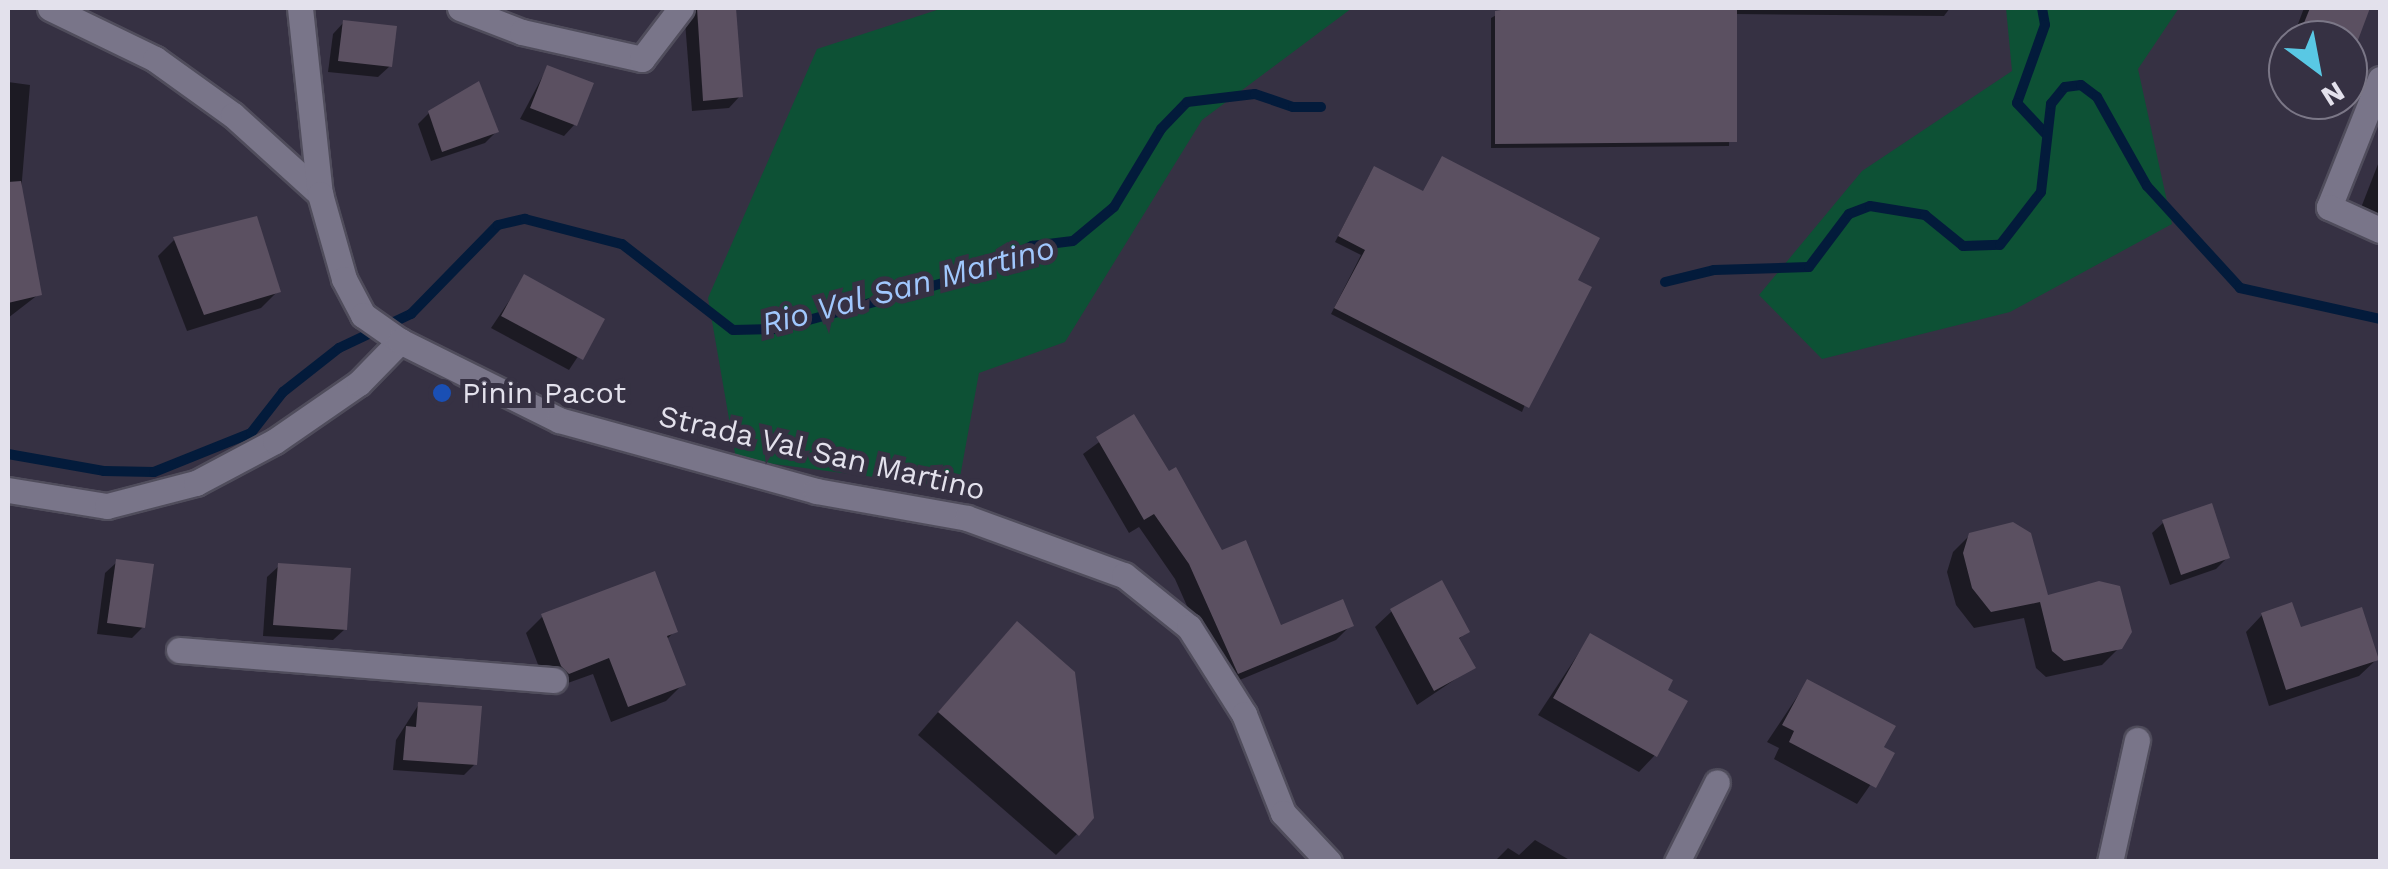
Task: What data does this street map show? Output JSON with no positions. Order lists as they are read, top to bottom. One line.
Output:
{"streets":{"street":["Strada Val San Martino"]},"water":["Rio Val San Martino"],"places":["Pinin Pacot"],"north":"bottom right"}
